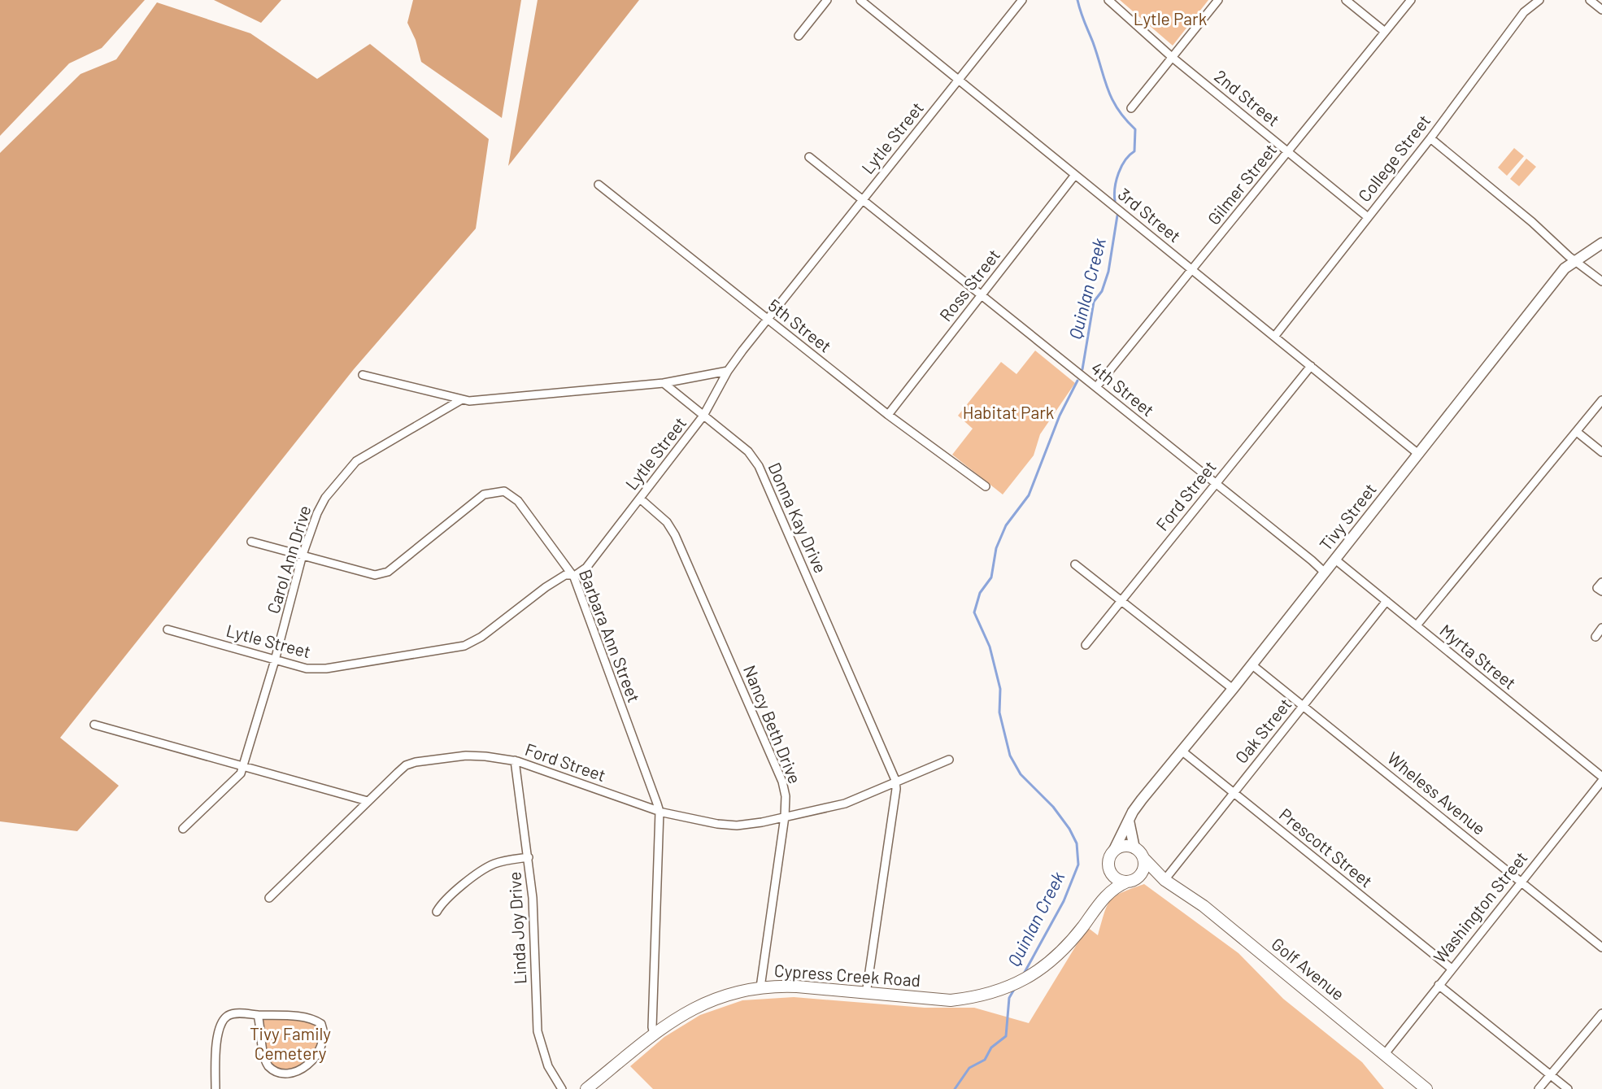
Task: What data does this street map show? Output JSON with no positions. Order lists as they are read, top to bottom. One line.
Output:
{"streets":{"main road":["Golf Avenue","Cypress Creek Road"],"street":["2nd Street","Lytle Street","College Street","Gilmer Street","3rd Street","Ross Street","5th Street","4th Street","Ford Street","Tivy Street","Donna Kay Drive","Carol Ann Drive","Barbara Ann Street","Myrta Street","Nancy Beth Drive","Oak Street","Wheless Avenue","Prescott Street","Washington Street","Linda Joy Drive"]},"crossings":[["2nd Street","College Street"],["2nd Street","Gilmer Street"],["Lytle Street","3rd Street"],["Lytle Street","5th Street"],["Lytle Street","4th Street"],["Lytle Street","Donna Kay Drive"],["Lytle Street","Carol Ann Drive"],["Lytle Street","Barbara Ann Street"],["Lytle Street","Nancy Beth Drive"],["College Street","3rd Street"],["Gilmer Street","3rd Street"],["Gilmer Street","4th Street"],["3rd Street","Ross Street"],["3rd Street","Ford Street"],["3rd Street","Tivy Street"],["Ross Street","5th Street"],["Ross Street","4th Street"],["4th Street","Ford Street"],["4th Street","Tivy Street"],["Ford Street","Donna Kay Drive"],["Ford Street","Barbara Ann Street"],["Ford Street","Nancy Beth Drive"],["Ford Street","Linda Joy Drive"],["Tivy Street","Myrta Street"],["Tivy Street","Wheless Avenue"],["Tivy Street","Prescott Street"],["Tivy Street","Golf Avenue"],["Tivy Street","Cypress Creek Road"],["Donna Kay Drive","Cypress Creek Road"],["Carol Ann Drive","Barbara Ann Street"],["Barbara Ann Street","Cypress Creek Road"],["Myrta Street","Oak Street"],["Myrta Street","Washington Street"],["Nancy Beth Drive","Cypress Creek Road"],["Oak Street","Wheless Avenue"],["Oak Street","Prescott Street"],["Oak Street","Golf Avenue"],["Wheless Avenue","Washington Street"],["Prescott Street","Washington Street"],["Washington Street","Golf Avenue"],["Golf Avenue","Cypress Creek Road"]],"water":["Quinlan Creek"],"parks":["Lytle Park","Habitat Park","Tivy Family Cemetery"]}
